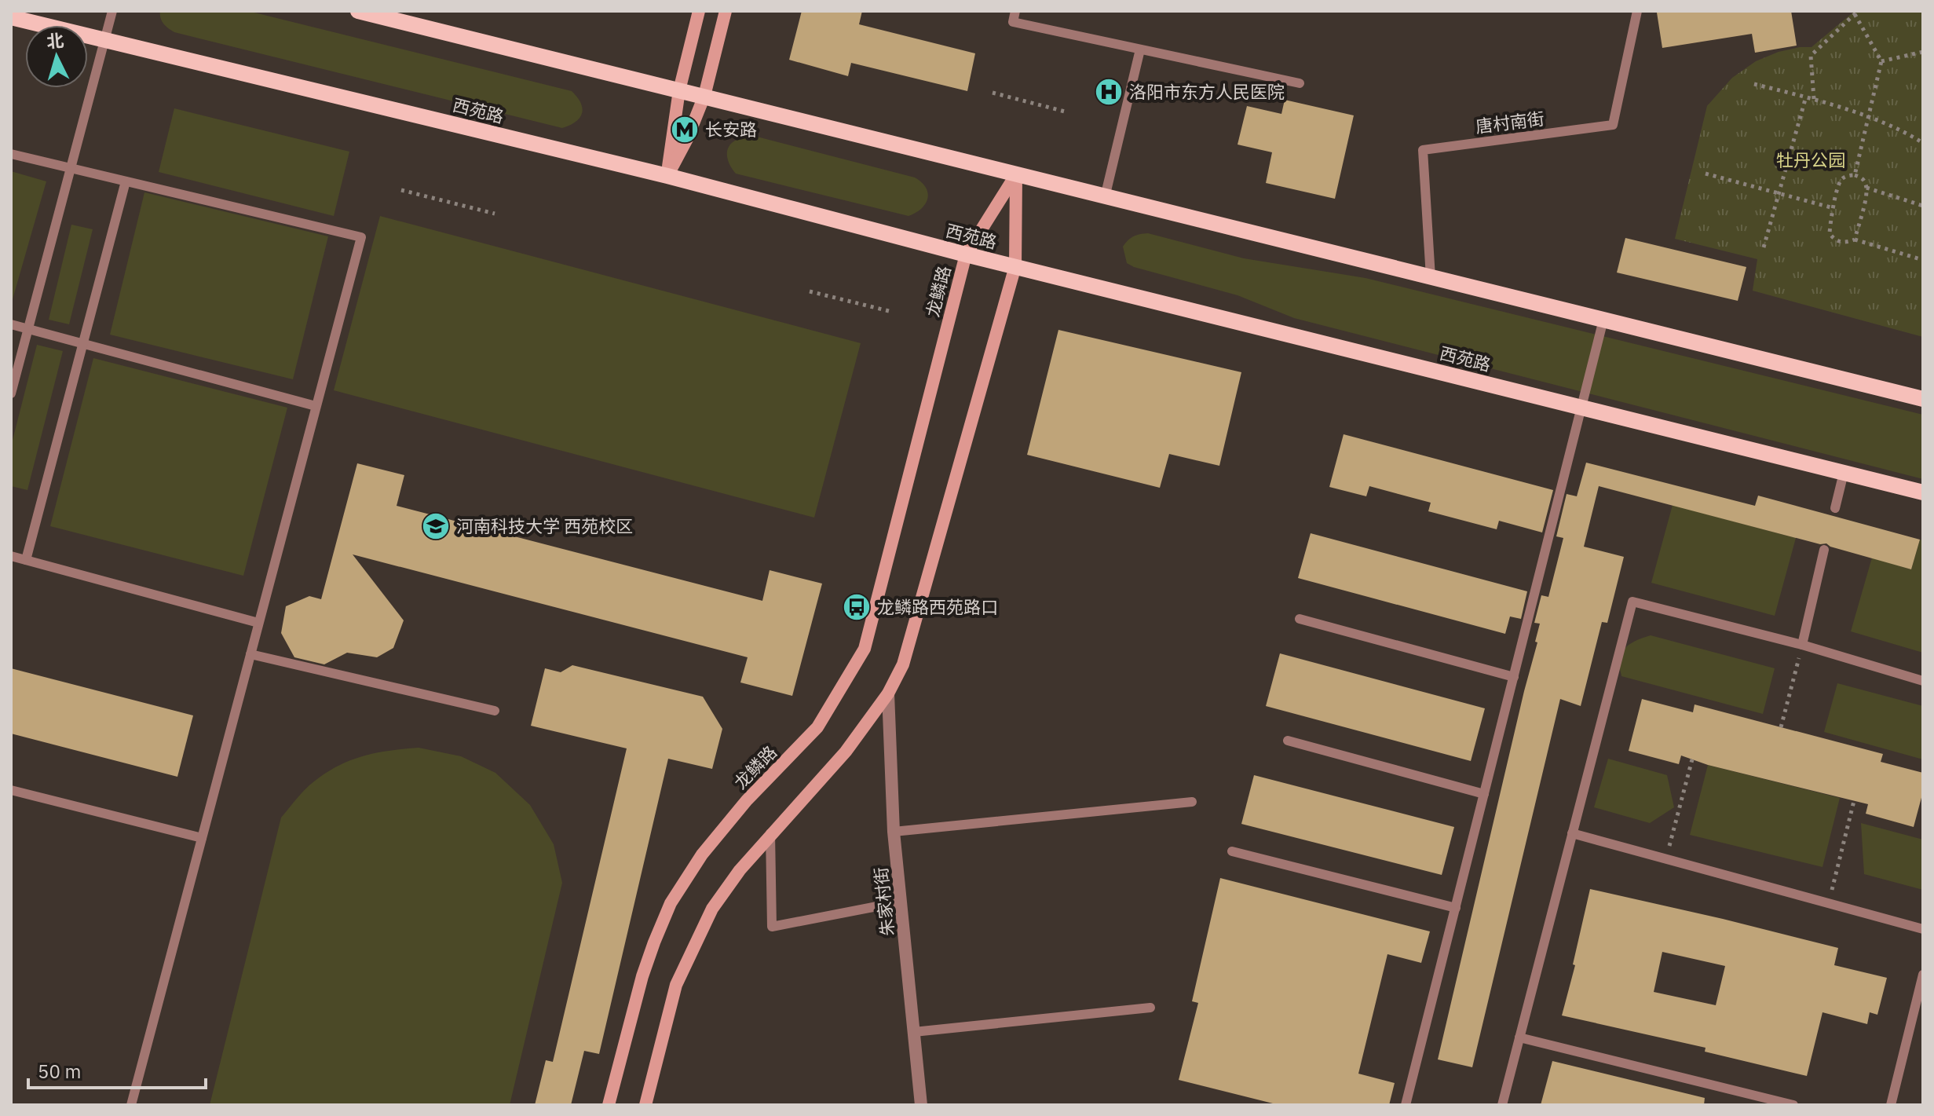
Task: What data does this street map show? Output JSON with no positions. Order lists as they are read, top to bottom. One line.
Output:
{"streets":{"main road":["西苑路","龙鳞路"],"street":["朱家村街"],"lane":["唐村南街"]},"crossings":[["西苑路","龙鳞路"]],"parks":["牡丹公园"],"places":{"hospital":["洛阳市东方人民医院"],"metro station":["长安路"],"school or university":["河南科技大学 西苑校区"],"bus stop":["龙鳞路西苑路口"]},"scale_bar":"50 m","north":"top"}
